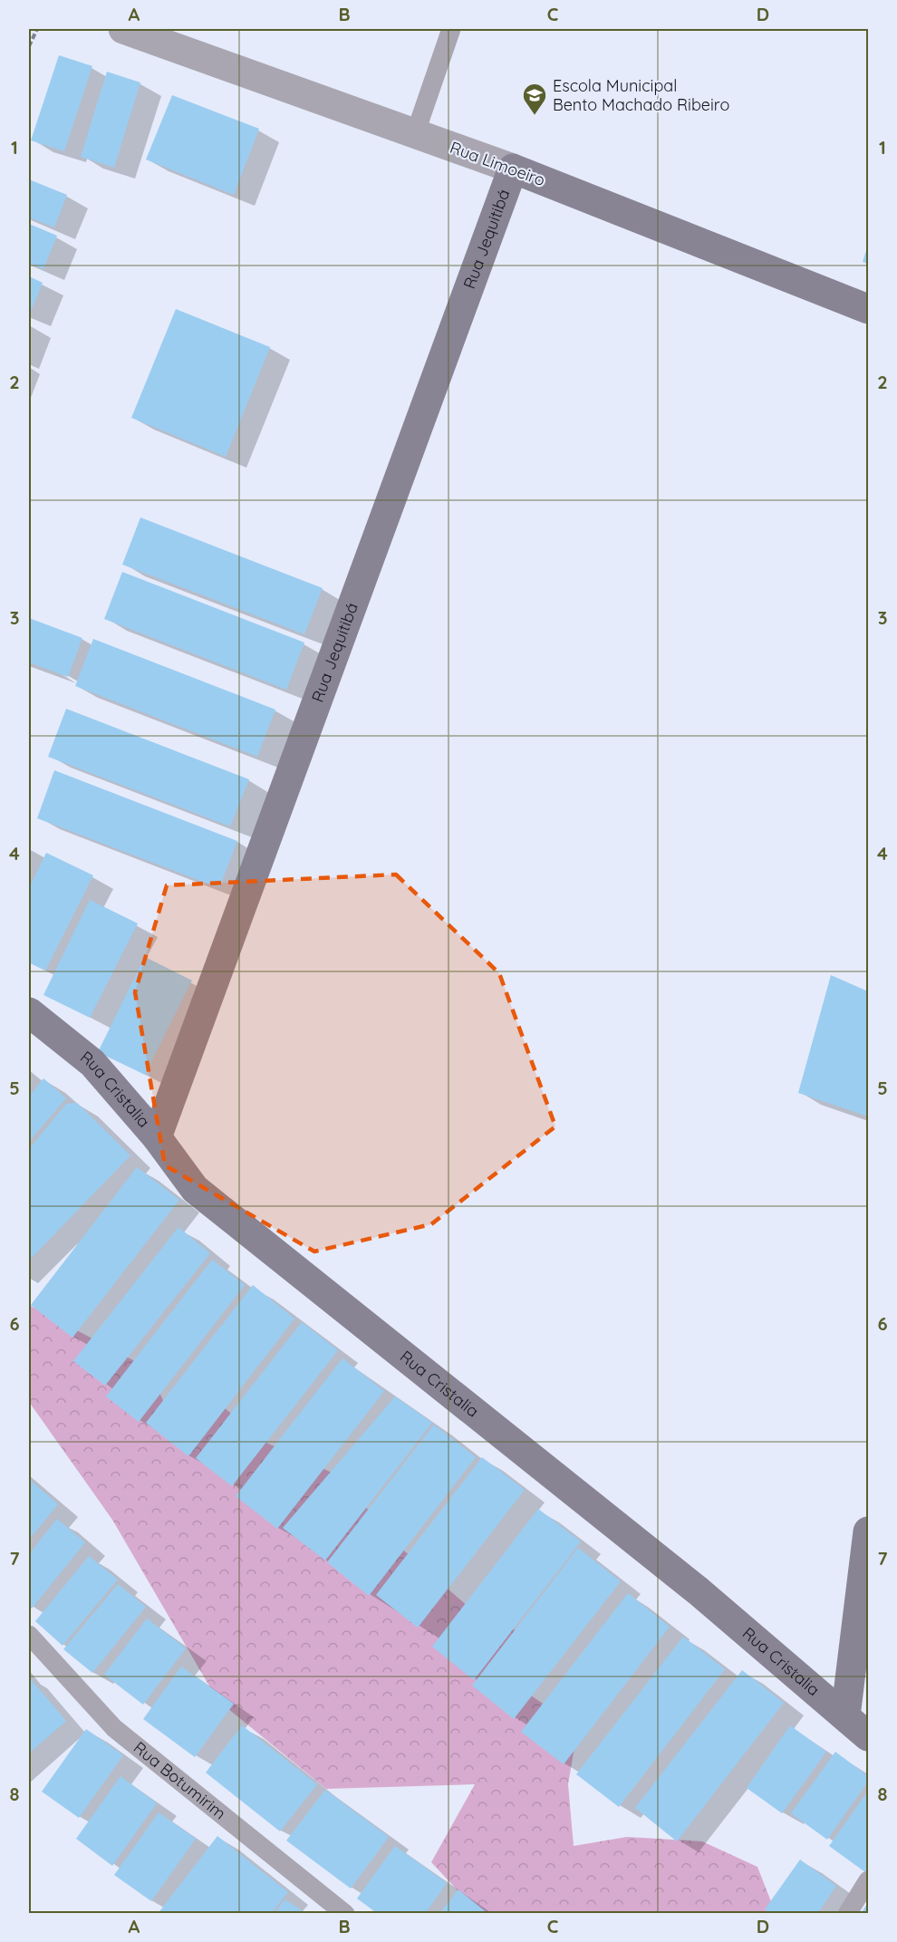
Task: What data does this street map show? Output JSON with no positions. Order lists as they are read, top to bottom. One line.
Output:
{"streets":{"street":["Rua Limoeiro","Rua Jequitibá","Rua Cristalia"],"lane":["Rua Botumirim"]},"crossings":[["Rua Limoeiro","Rua Jequitibá"],["Rua Jequitibá","Rua Cristalia"]],"places":{"school or university":["Escola Municipal Bento Machado Ribeiro"]},"grid":{"columns":["A","B","C","D"],"rows":["1","2","3","4","5","6","7","8"]}}
